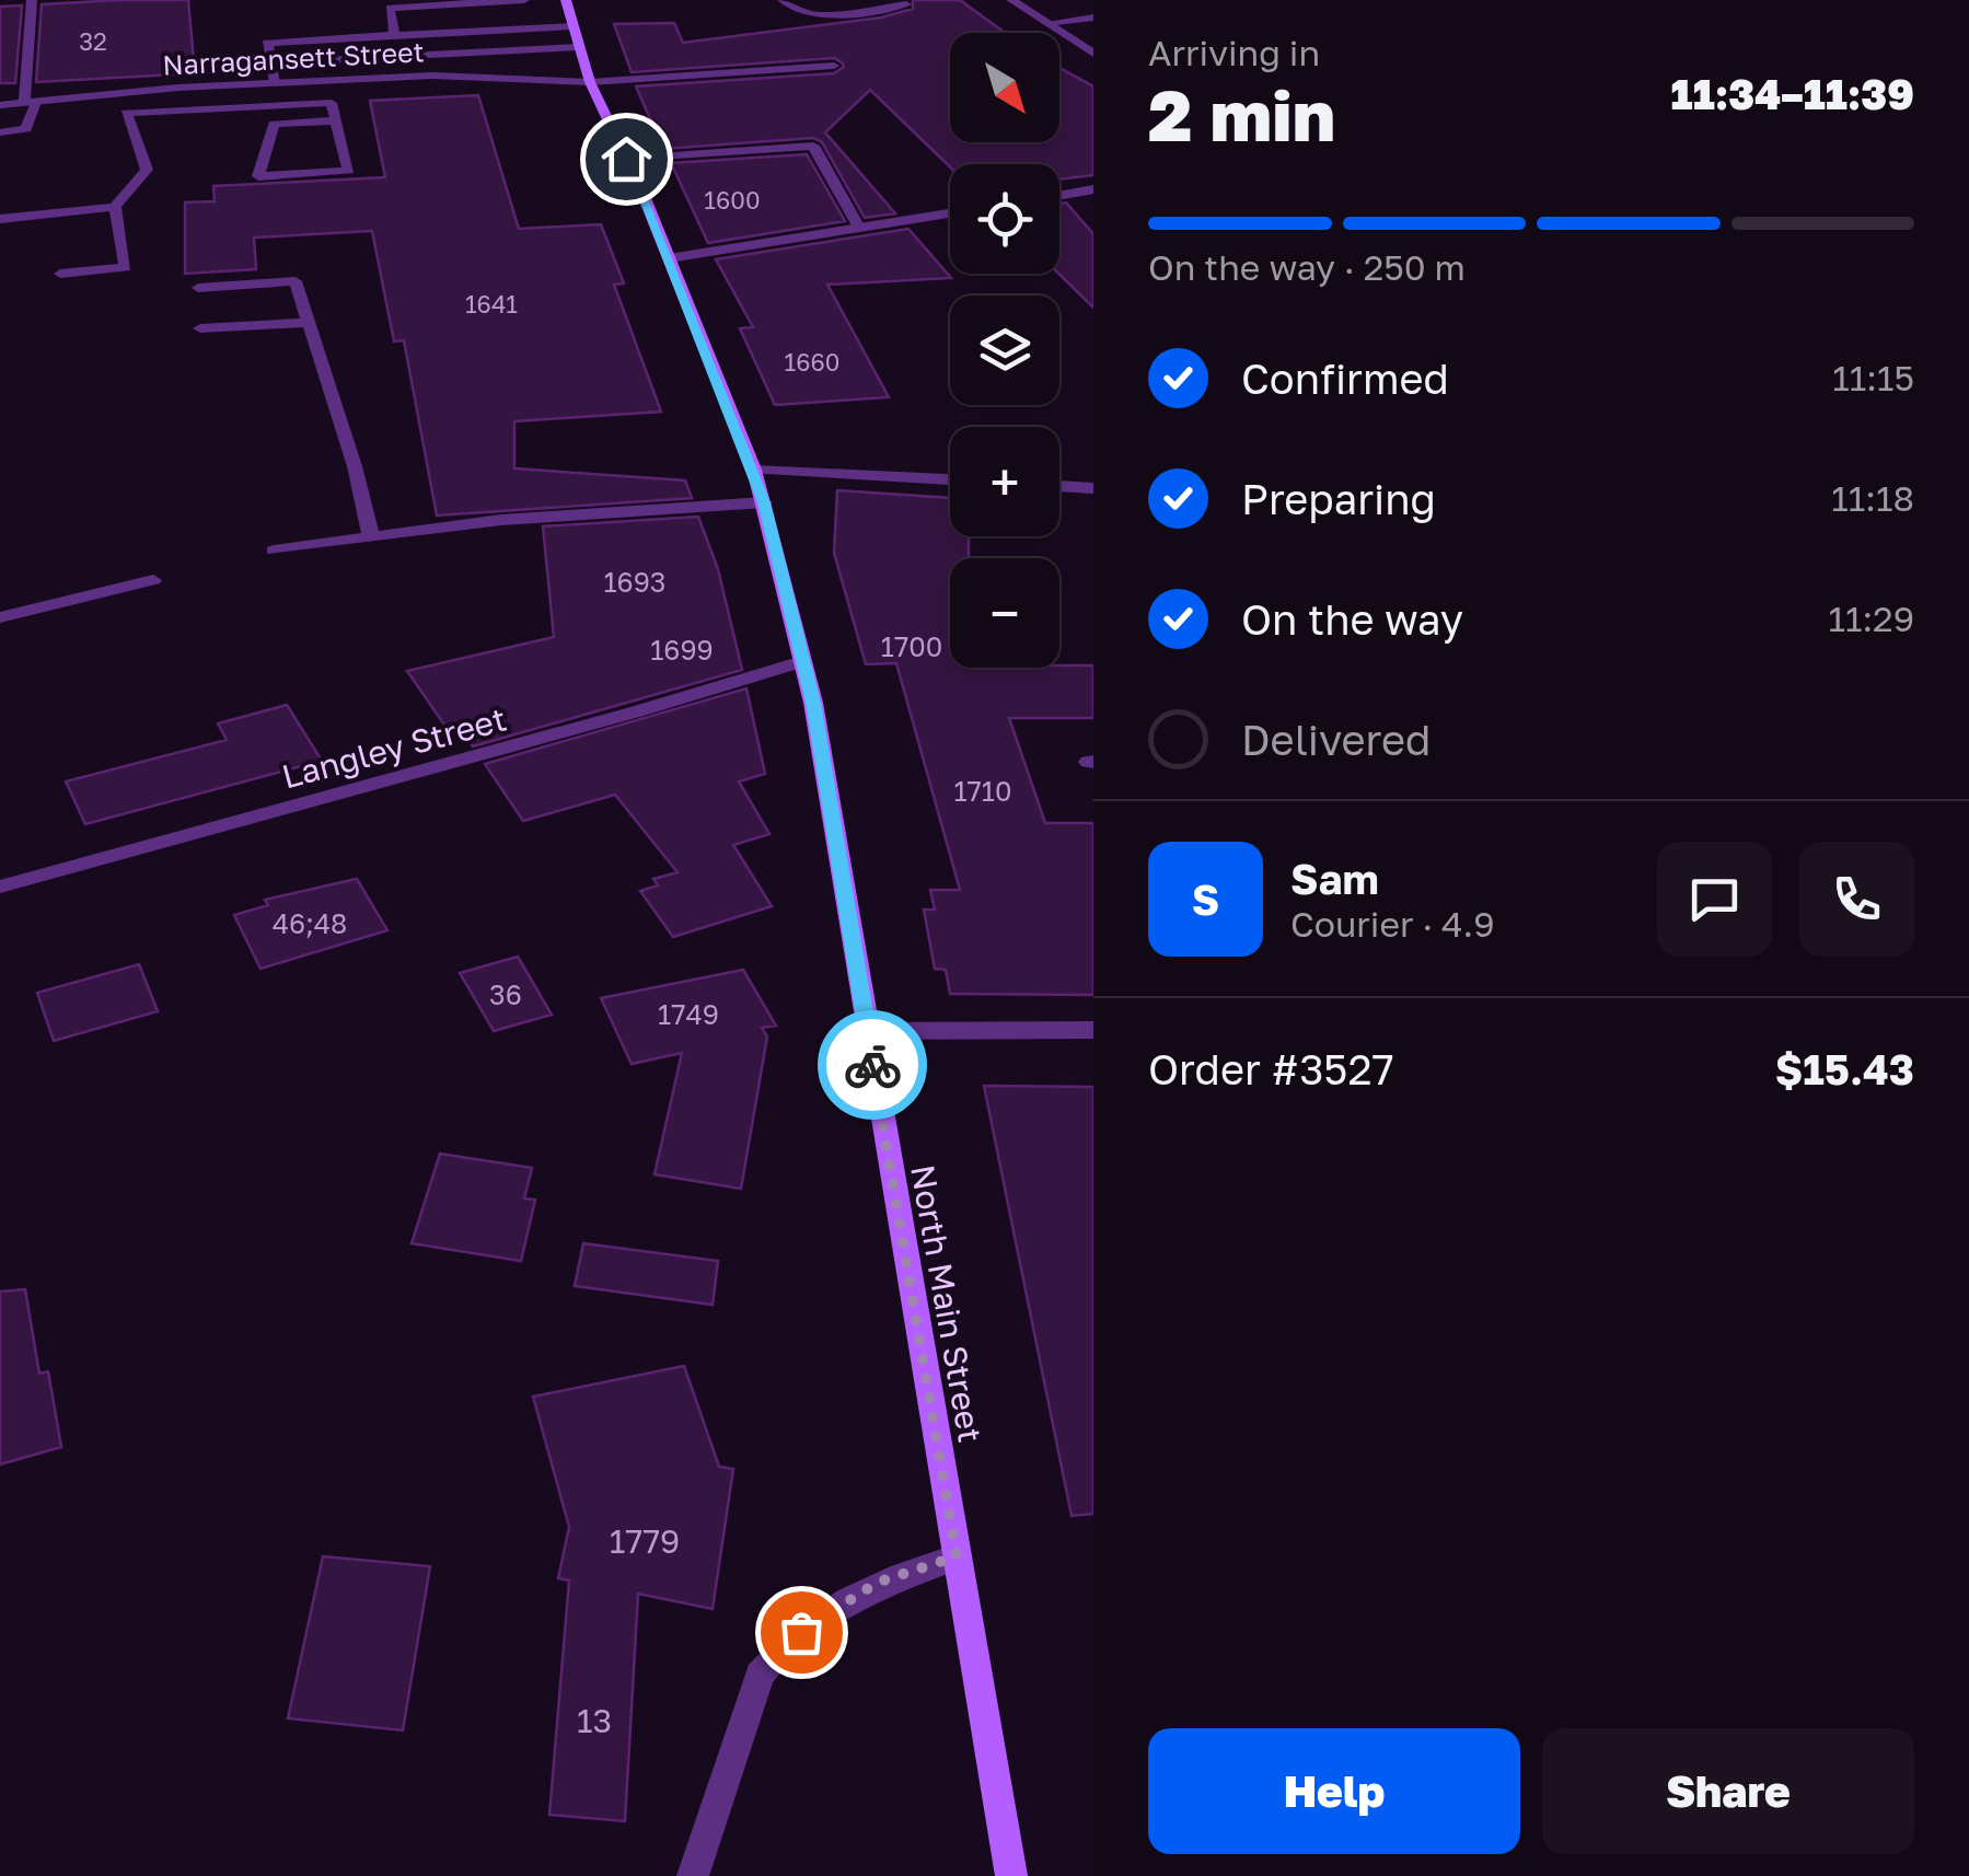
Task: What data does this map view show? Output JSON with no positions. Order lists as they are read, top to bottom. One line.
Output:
{"streets":{"main road":["North Main Street"],"street":["Narragansett Street","Langley Street"]},"crossings":[["Narragansett Street","North Main Street"],["Langley Street","North Main Street"]],"house_numbers":["32","1600","1641","1660","1693","1700","1699","1710","46;48","36","1749","1779","13"],"north":"bottom right","page":{"heading":["2 min","Arriving in","11:34–11:39"],"panel":["Sam","Courier · 4.9","Order #3527","$15.43"],"map_buttons":["+","−"],"bar":"On the way · 250 m","list":[["Confirmed","11:15"],["Preparing","11:18"],["On the way","11:29"],"Delivered"],"round":"S","buttons":["Help","Share"]}}
